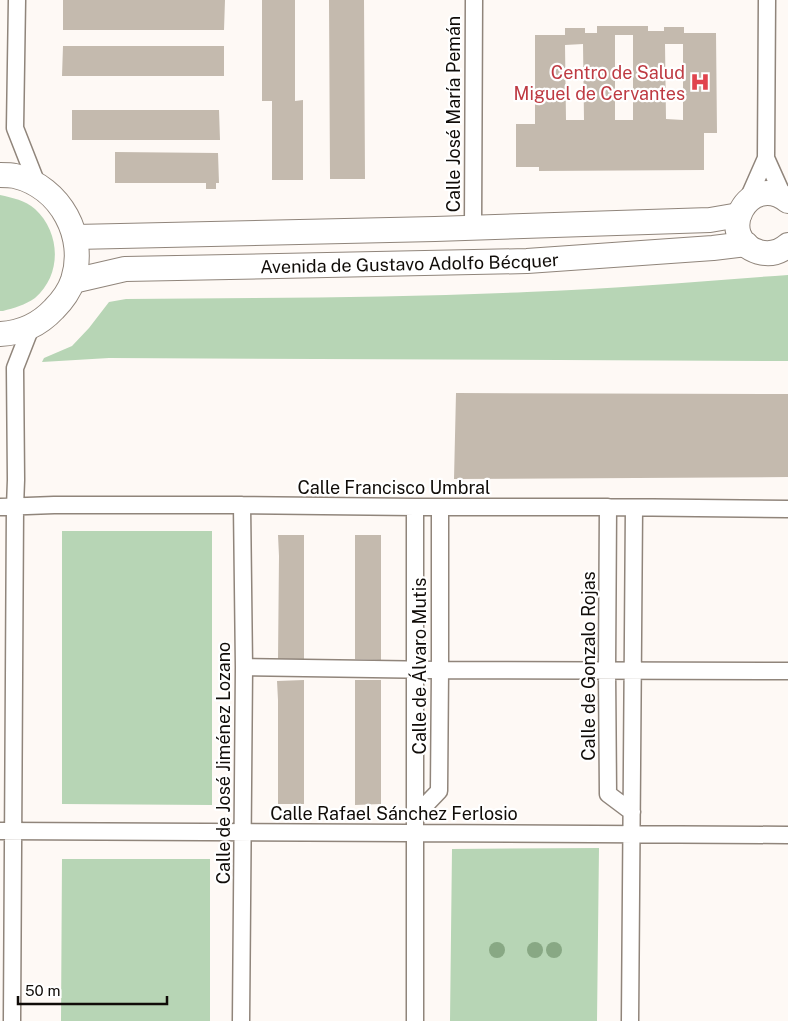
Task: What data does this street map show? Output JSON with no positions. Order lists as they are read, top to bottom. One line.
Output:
{"streets":{"street":["Calle José María Pemán","Avenida de Gustavo Adolfo Bécquer","Calle Francisco Umbral","Calle de Álvaro Mutis","Calle de Gonzalo Rojas","Calle de José Jiménez Lozano","Calle Rafael Sánchez Ferlosio"]},"crossings":[["Calle José María Pemán","Avenida de Gustavo Adolfo Bécquer"],["Calle Francisco Umbral","Calle de Álvaro Mutis"],["Calle Francisco Umbral","Calle de Gonzalo Rojas"],["Calle Francisco Umbral","Calle de José Jiménez Lozano"],["Calle de Álvaro Mutis","Calle Rafael Sánchez Ferlosio"],["Calle de José Jiménez Lozano","Calle Rafael Sánchez Ferlosio"]],"places":{"hospital":["Centro de Salud Miguel de Cervantes"]},"scale_bar":"50 m"}
